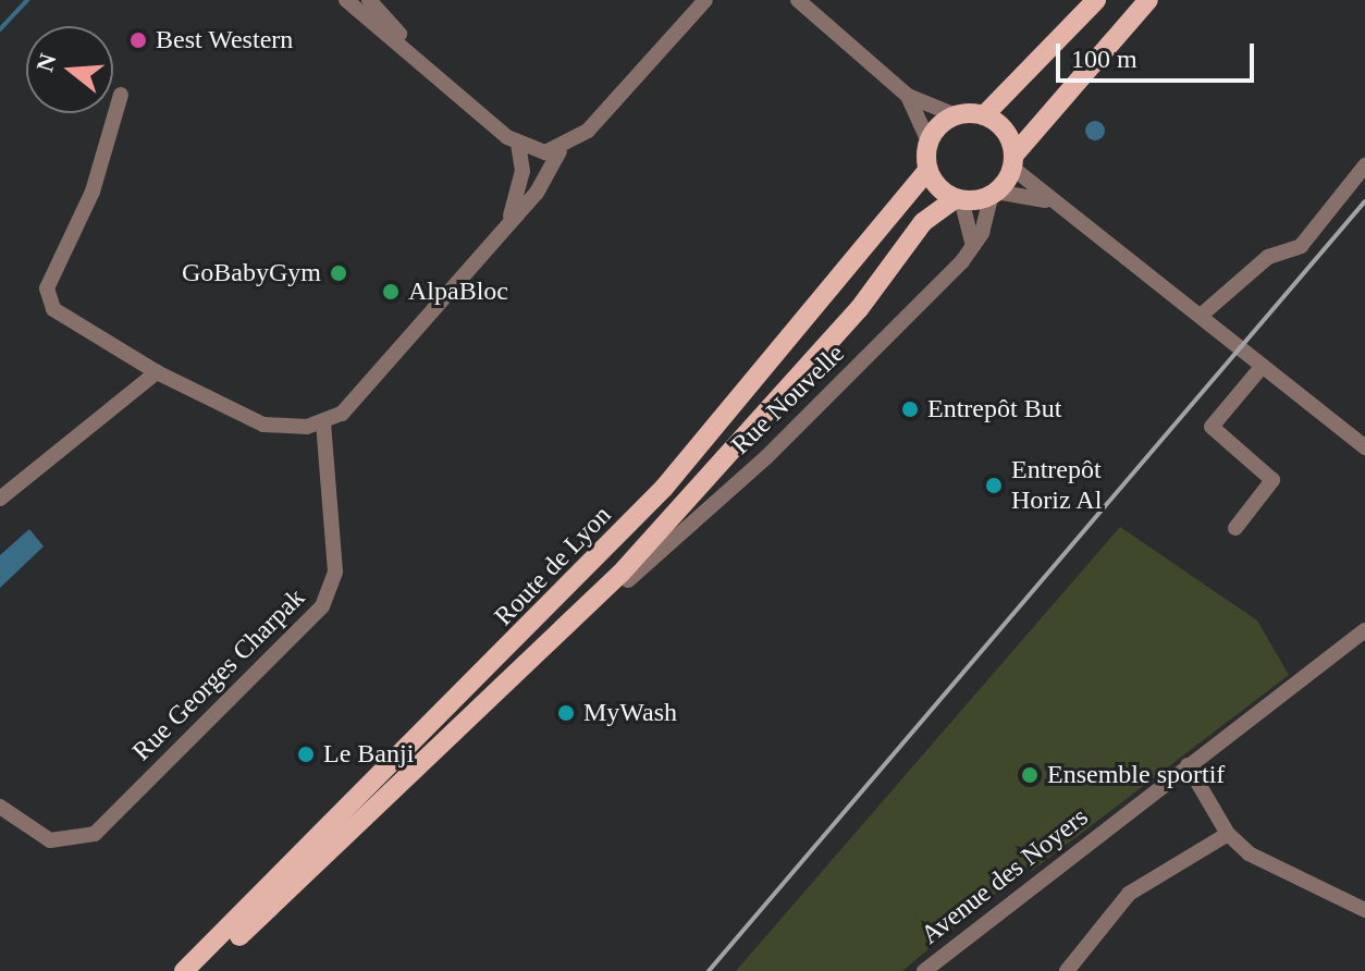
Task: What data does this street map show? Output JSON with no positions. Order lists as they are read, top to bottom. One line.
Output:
{"streets":{"main road":["Route de Lyon"],"street":["Rue Nouvelle","Rue Georges Charpak","Avenue des Noyers"]},"crossings":[["Rue Nouvelle","Route de Lyon"]],"places":["Best Western","GoBabyGym","AlpaBloc","Entrepôt But","Entrepôt Horiz Al","MyWash","Le Banji","Ensemble sportif"],"scale_bar":"100 m","north":"left"}
